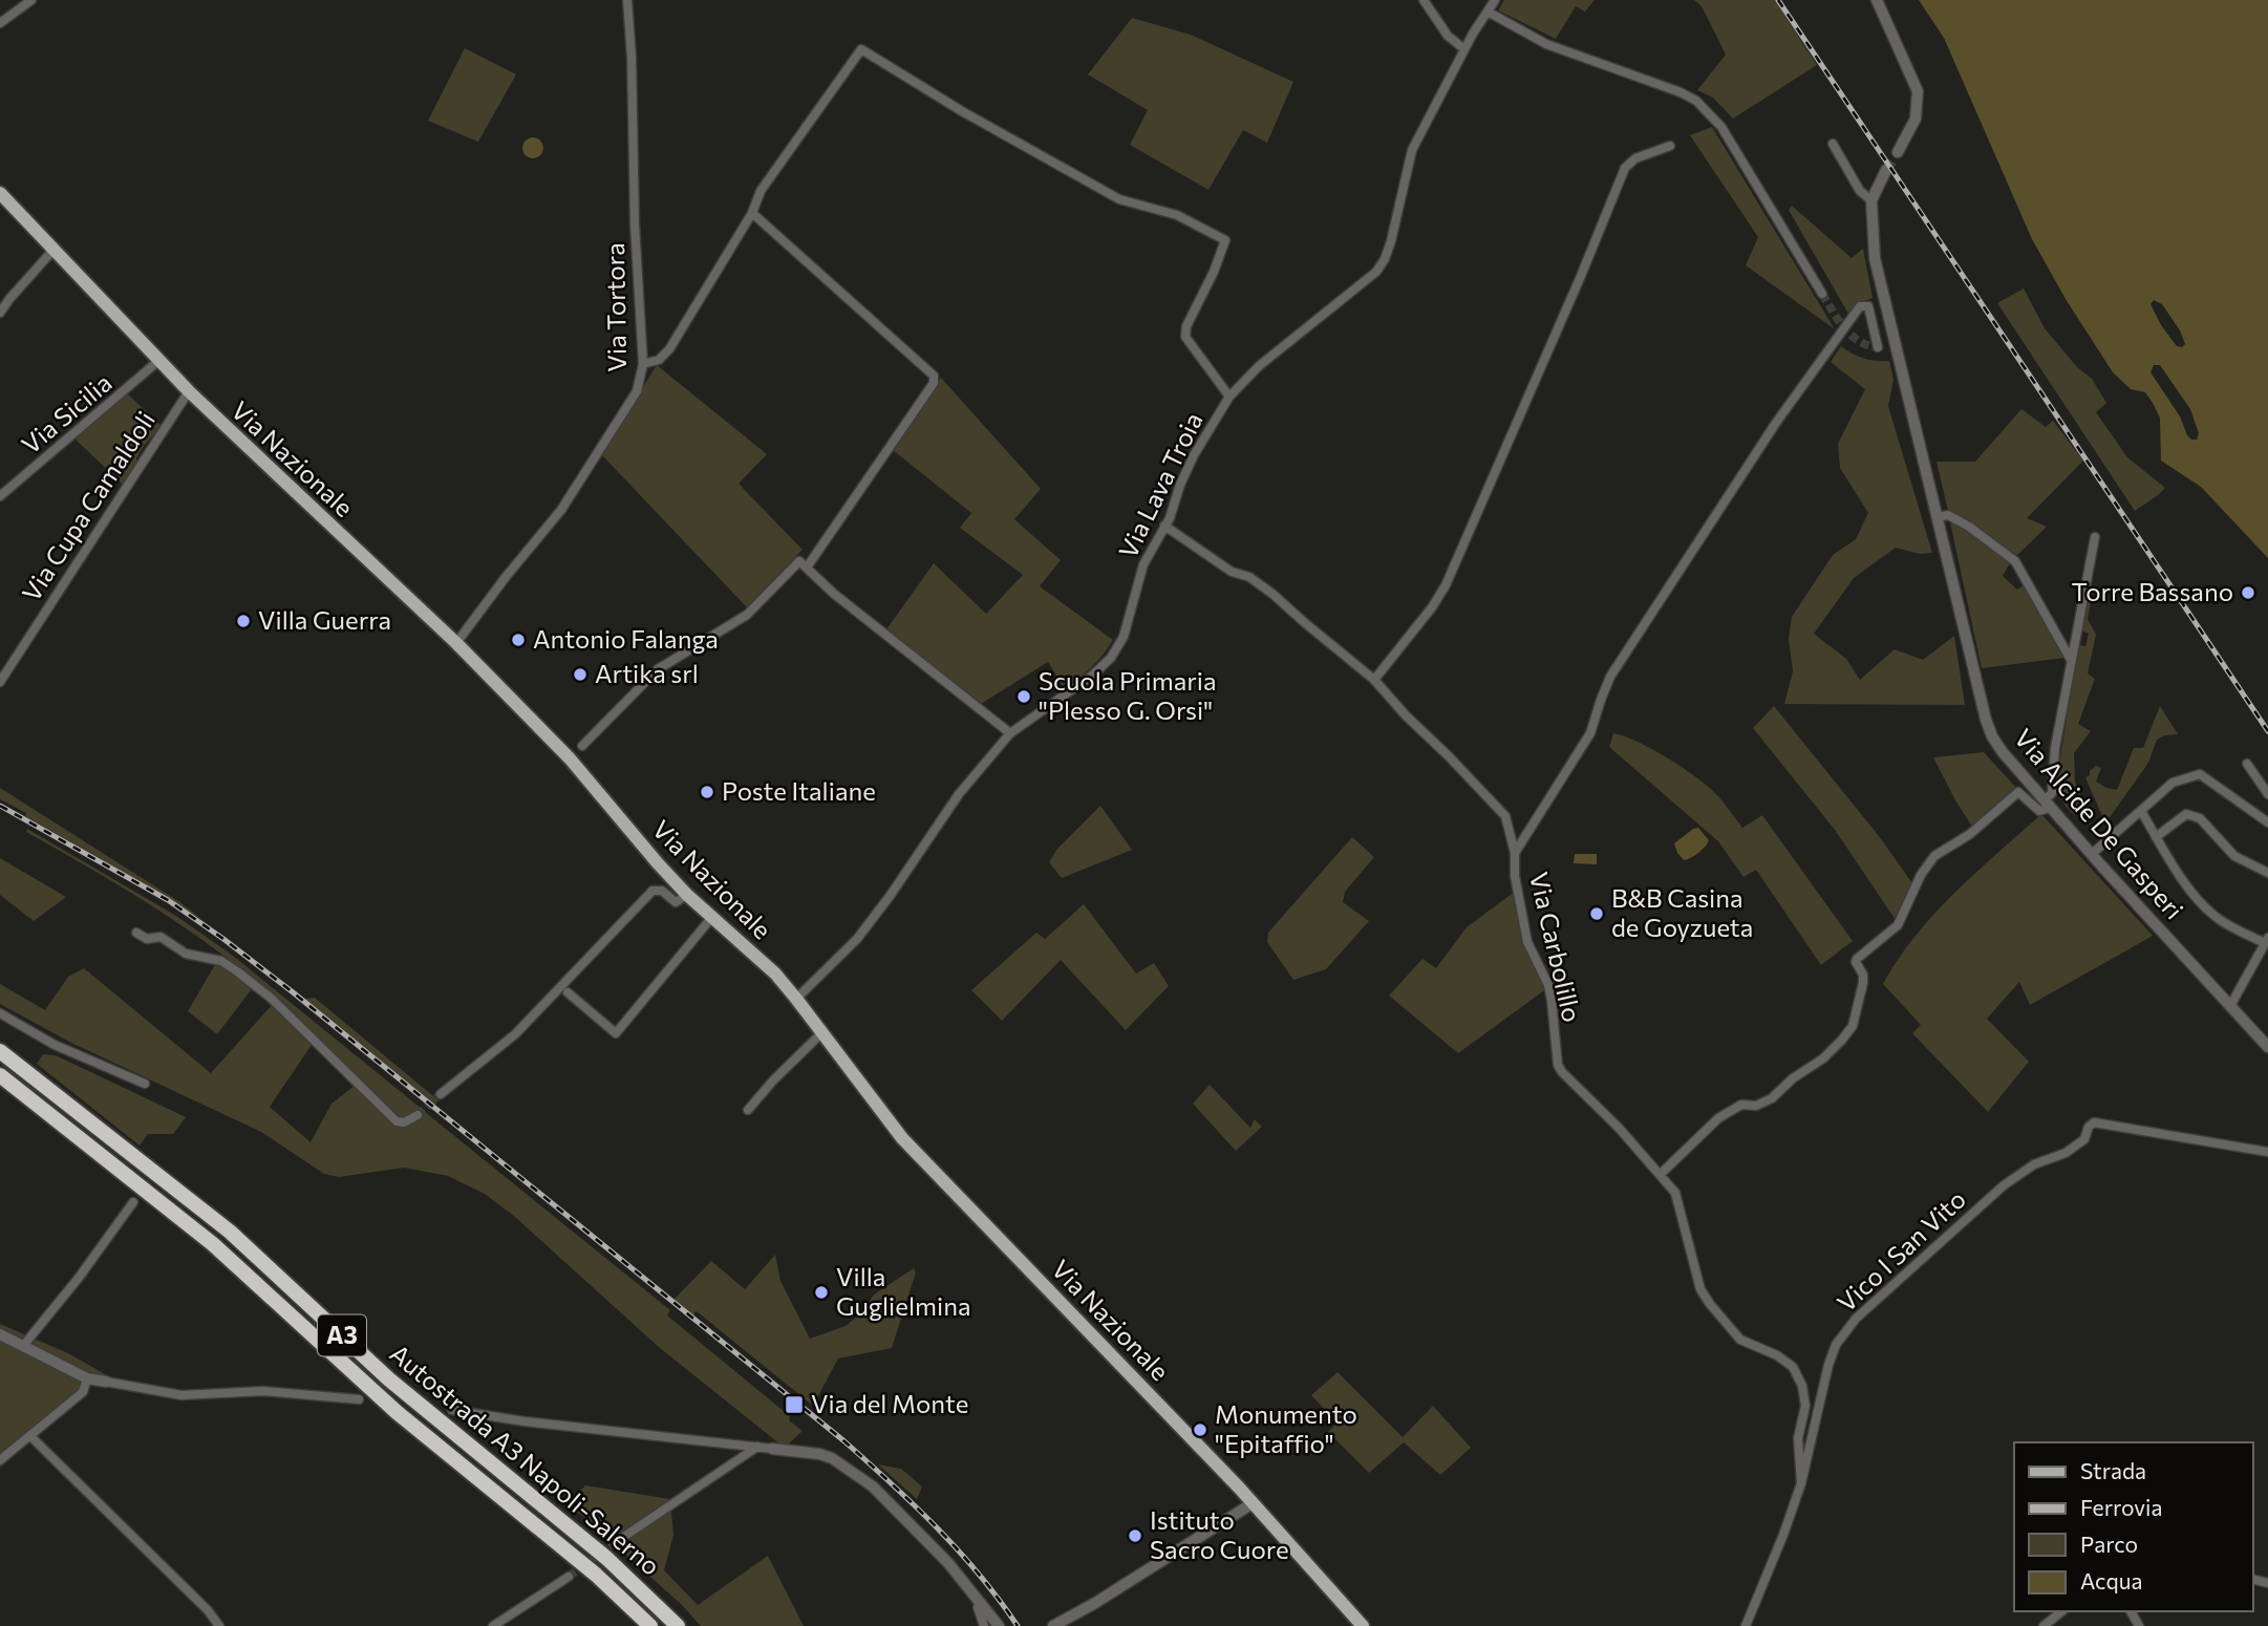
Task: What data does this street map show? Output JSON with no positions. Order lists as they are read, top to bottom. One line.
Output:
{"streets":{"highway":["A3","Autostrada A3 Napoli-Salerno"],"main road":["Via Nazionale"],"street":["Via Tortora","Via Sicilia","Via Lava Troia","Via Cupa Camaldoli","Via Alcide De Gasperi","Via Carbolillo","Vico I San Vito"]},"crossings":[["Via Tortora","Via Nazionale"],["Via Sicilia","Via Nazionale"],["Via Nazionale","Via Lava Troia"],["Via Nazionale","Via Cupa Camaldoli"],["Via Lava Troia","Via Carbolillo"],["Via Carbolillo","Vico I San Vito"]],"places":{"other":["Torre Bassano","Villa Guerra","Antonio Falanga","Artika srl","Scuola Primaria \"Plesso G. Orsi\"","Poste Italiane","B&B Casina de Goyzueta","Villa Guglielmina","Monumento \"Epitaffio\"","Istituto Sacro Cuore"],"transit":["Via del Monte"]},"legend":["Strada","Ferrovia","Parco","Acqua"]}
